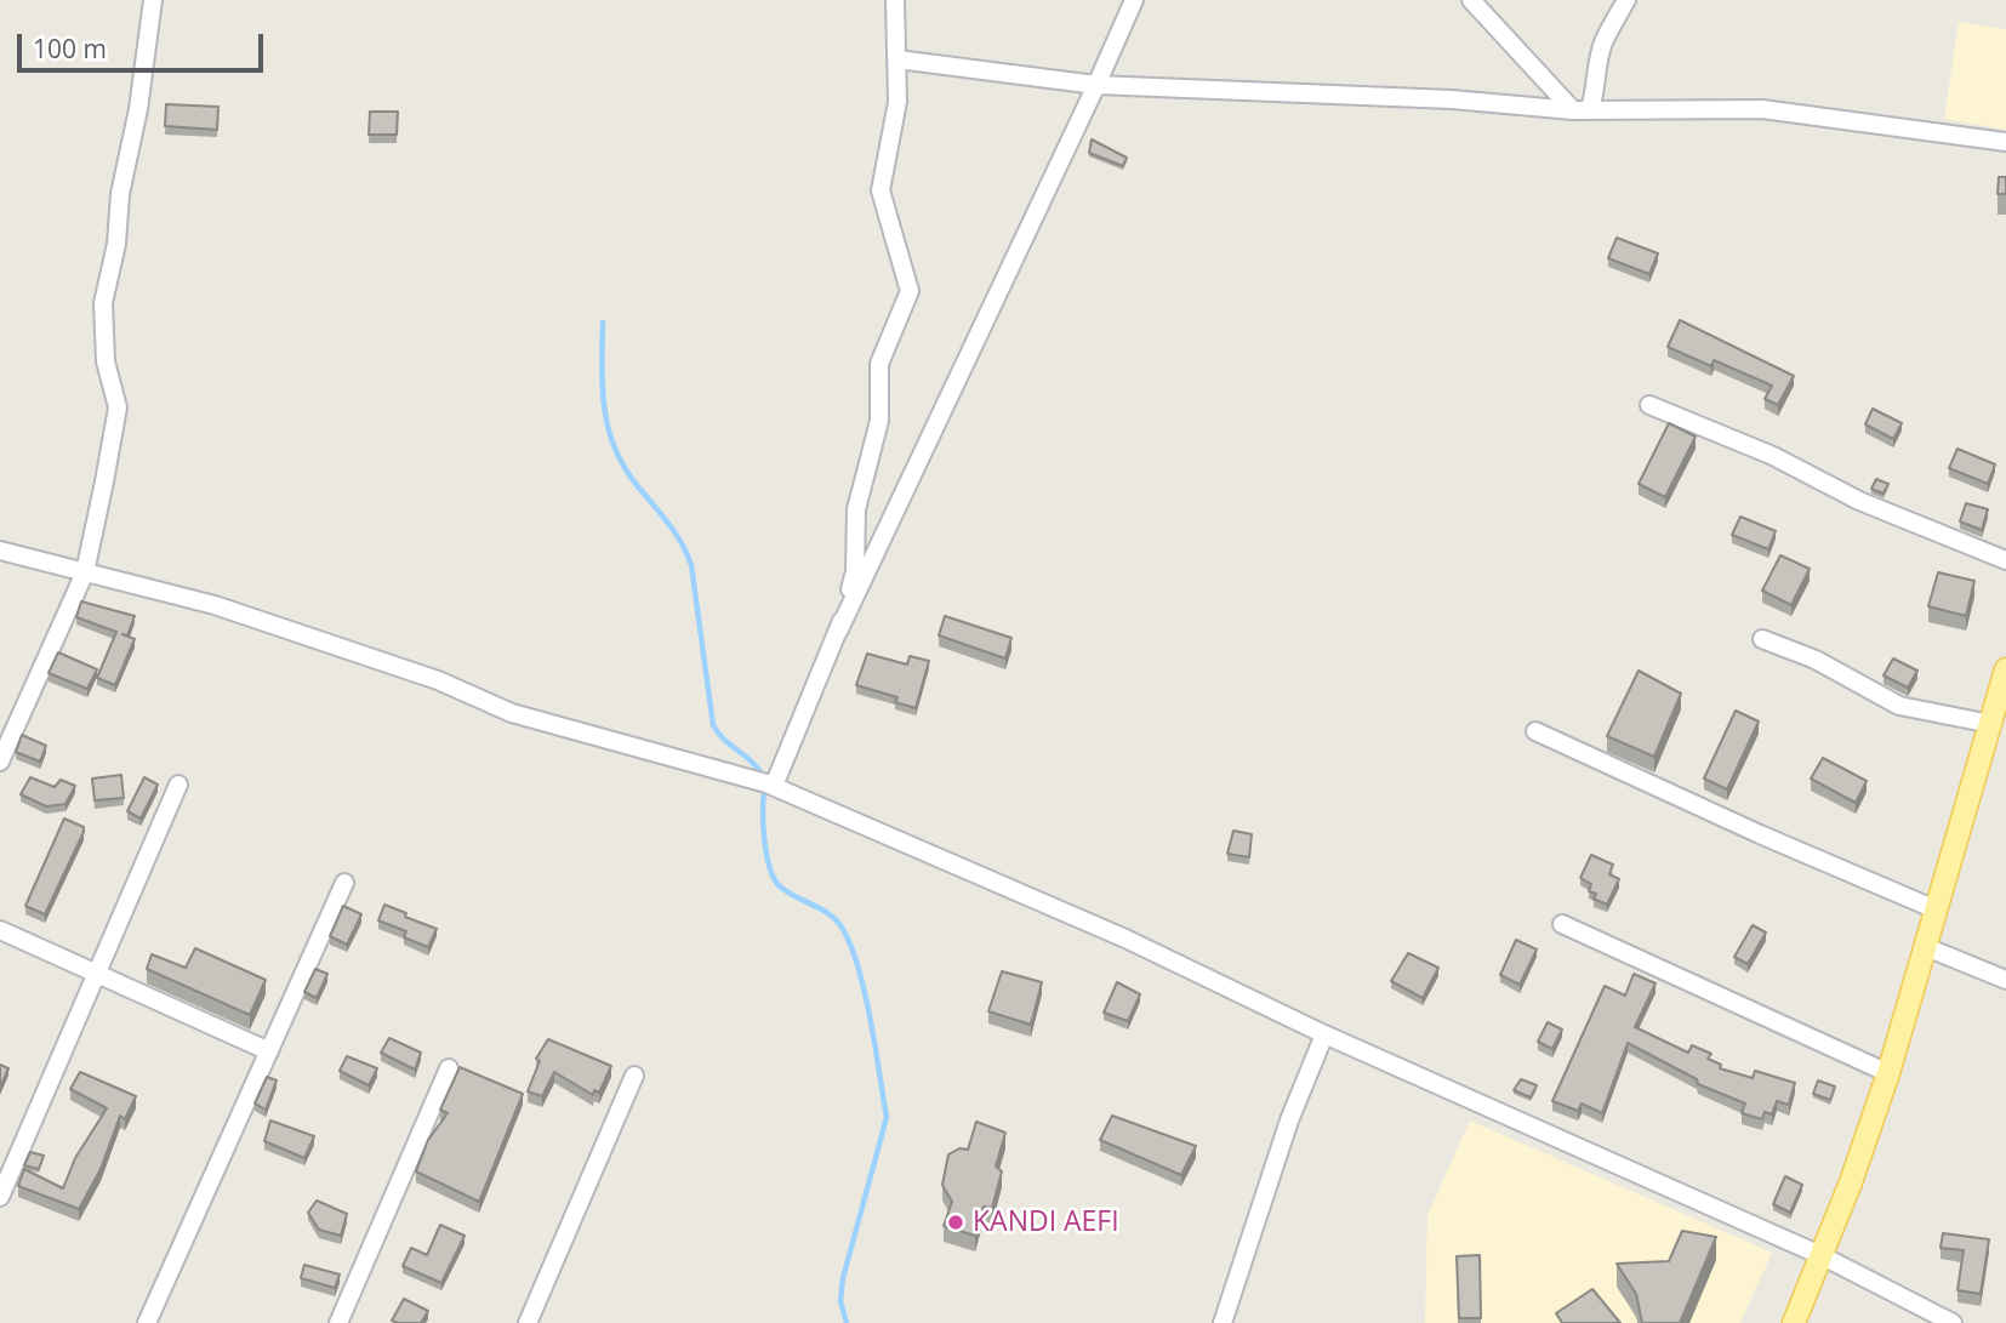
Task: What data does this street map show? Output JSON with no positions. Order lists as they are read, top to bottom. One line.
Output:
{"places":["KANDI AEFI"],"scale_bar":"100 m"}
